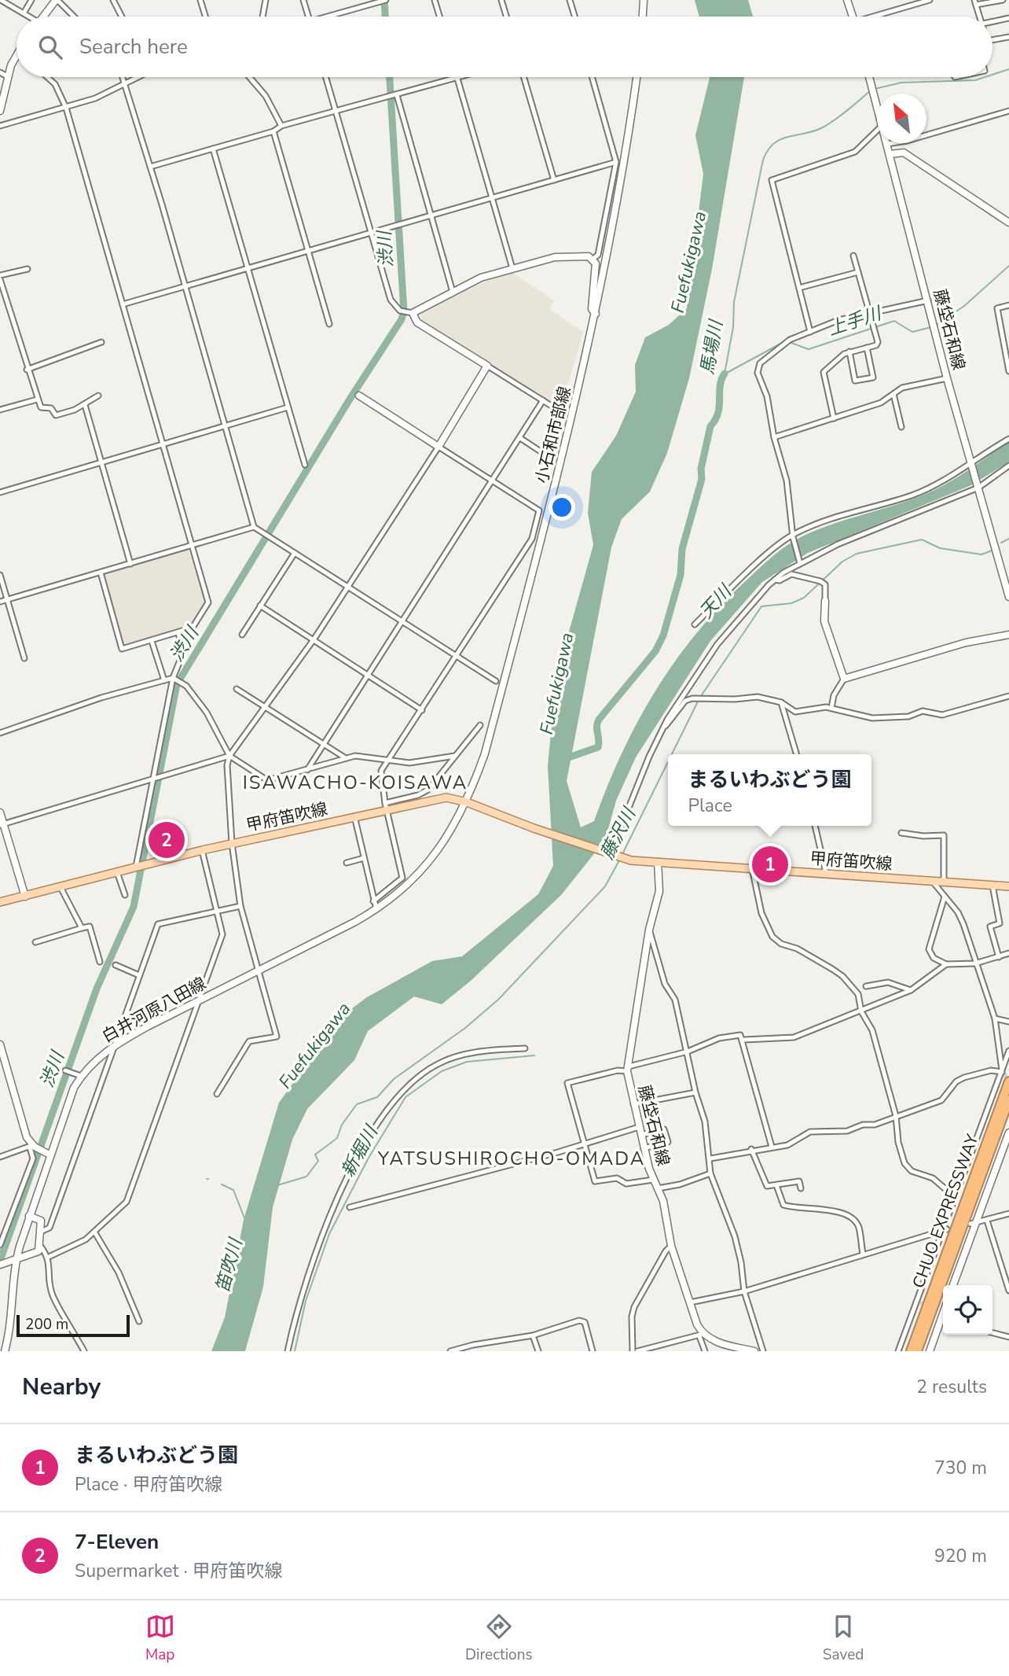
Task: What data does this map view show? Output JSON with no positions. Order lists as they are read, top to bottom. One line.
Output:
{"streets":{"highway":["CHUO EXPRESSWAY"],"main road":["藤垈石和線","小石和市部線","甲府笛吹線","白井河原八田線"]},"crossings":[["藤垈石和線","甲府笛吹線"],["小石和市部線","甲府笛吹線"],["小石和市部線","白井河原八田線"],["甲府笛吹線","白井河原八田線"]],"districts":["ISAWACHO-KOISAWA","YATSUSHIROCHO-OMADA"],"water":["渋川","Fuefukigawa","上手川","馬場川","天川","藤沢川","新堀川","笛吹川"],"scale_bar":"200 m","north":"top left","page":{"search":"Search here","popup":["まるいわぶどう園","Place"],"pins":["2","1"],"scale":"200 m","heading":["Nearby","2 results"],"list":[{"mark":"1","name":"まるいわぶどう園","note":"Place · 甲府笛吹線","value":"730 m"},{"mark":"2","name":"7-Eleven","note":"Supermarket · 甲府笛吹線","value":"920 m"}],"nav":["Map","Directions","Saved"]}}
